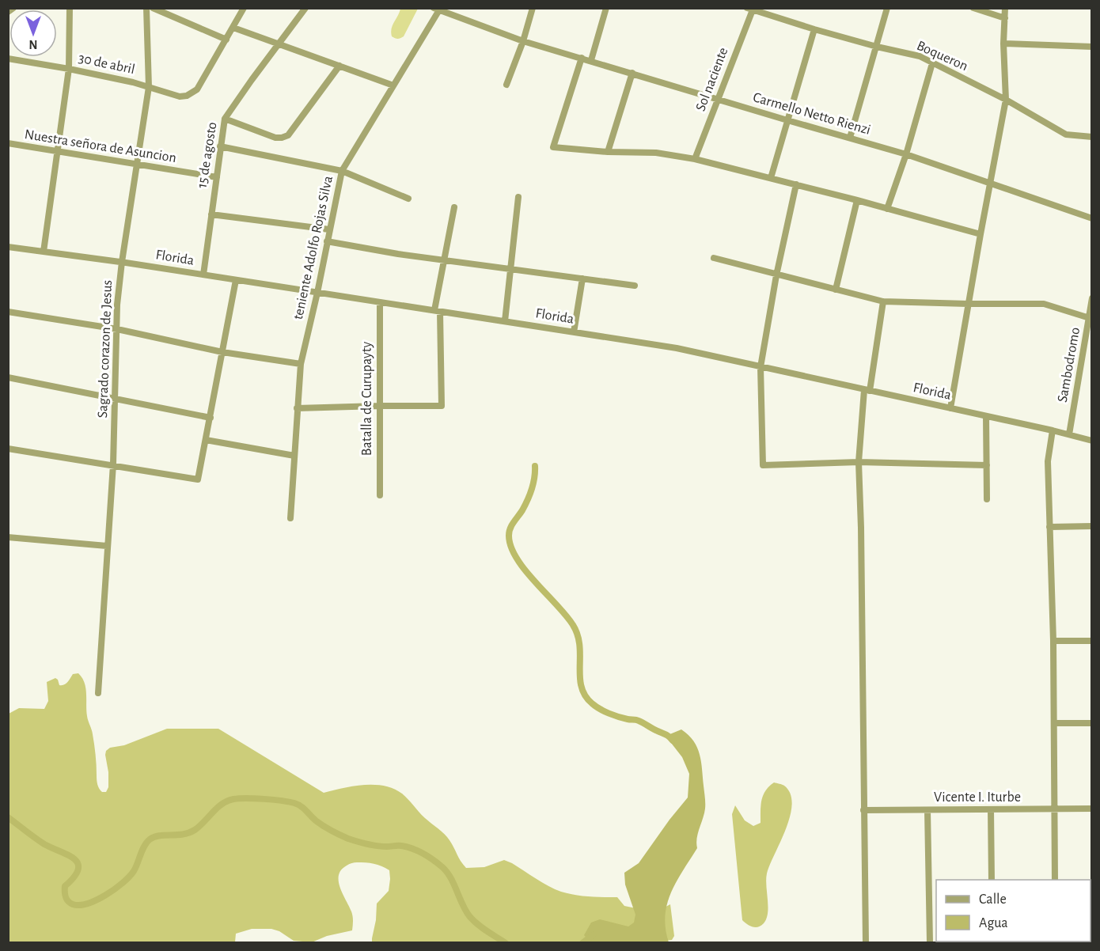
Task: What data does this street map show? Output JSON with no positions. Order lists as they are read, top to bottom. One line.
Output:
{"streets":{"street":["Boqueron","30 de abril","Sol naciente","Carmello Netto Rienzi","Nuestra señora de Asuncion","15 de agosto","teniente Adolfo Rojas Silva","Florida","Sagrado corazon de Jesus","Sambodromo","Batalla de Curupayty","Vicente I. Iturbe"]},"crossings":[["Boqueron","Sol naciente"],["30 de abril","Sagrado corazon de Jesus"],["Sol naciente","Carmello Netto Rienzi"],["Carmello Netto Rienzi","teniente Adolfo Rojas Silva"],["Nuestra señora de Asuncion","15 de agosto"],["Nuestra señora de Asuncion","Sagrado corazon de Jesus"],["15 de agosto","Florida"],["teniente Adolfo Rojas Silva","Florida"],["Florida","Sagrado corazon de Jesus"],["Florida","Sambodromo"],["Florida","Batalla de Curupayty"]],"legend":["Calle","Agua"],"north":"bottom"}
